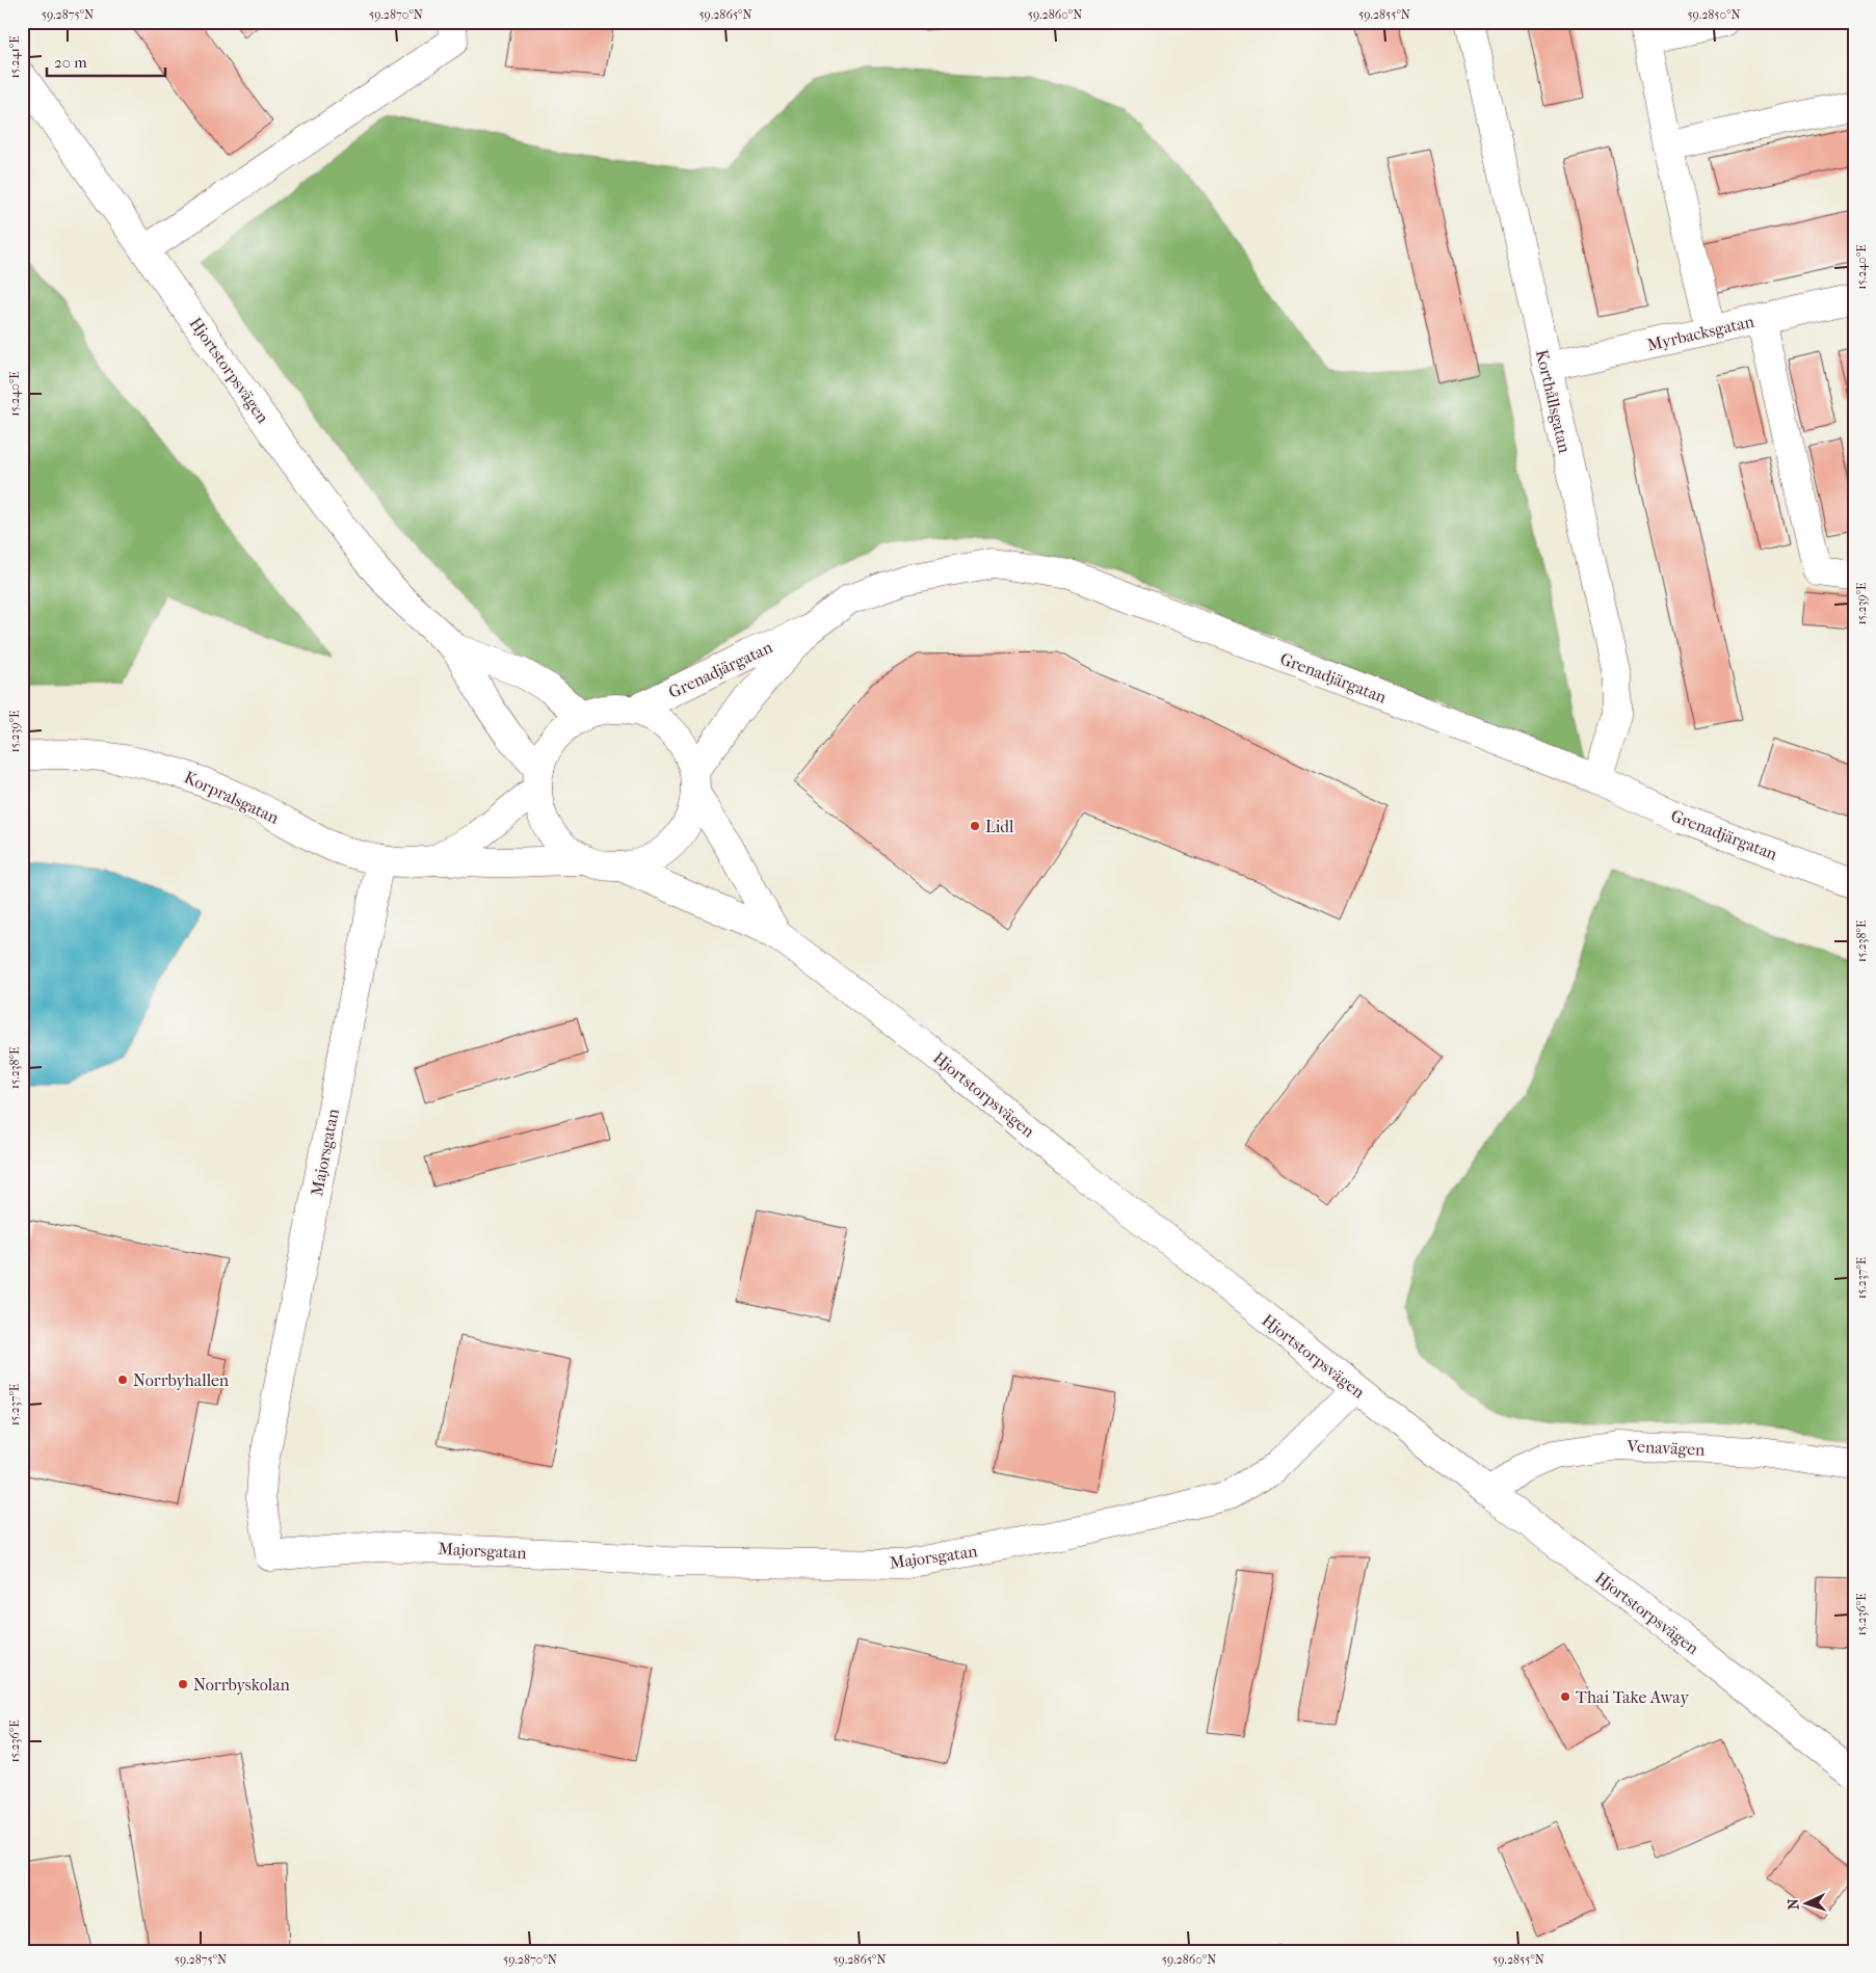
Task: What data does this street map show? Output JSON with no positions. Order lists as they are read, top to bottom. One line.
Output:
{"streets":{"street":["Myrbacksgatan","Hjortstorpsvägen","Korthållsgatan","Grenadjärgatan","Korpralsgatan","Majorsgatan","Venavägen"]},"crossings":[["Myrbacksgatan","Korthållsgatan"],["Hjortstorpsvägen","Grenadjärgatan"],["Hjortstorpsvägen","Korpralsgatan"],["Hjortstorpsvägen","Majorsgatan"],["Hjortstorpsvägen","Venavägen"],["Korthållsgatan","Grenadjärgatan"],["Grenadjärgatan","Korpralsgatan"],["Korpralsgatan","Majorsgatan"]],"places":["Lidl","Norrbyhallen","Norrbyskolan","Thai Take Away"],"scale_bar":"20 m","north":"left","coordinates":["59.2875°N","59.2870°N","59.2865°N","59.2860°N","59.2855°N","59.2850°N","15.241°E","15.240°E","15.239°E","15.238°E","15.237°E","15.236°E"]}
